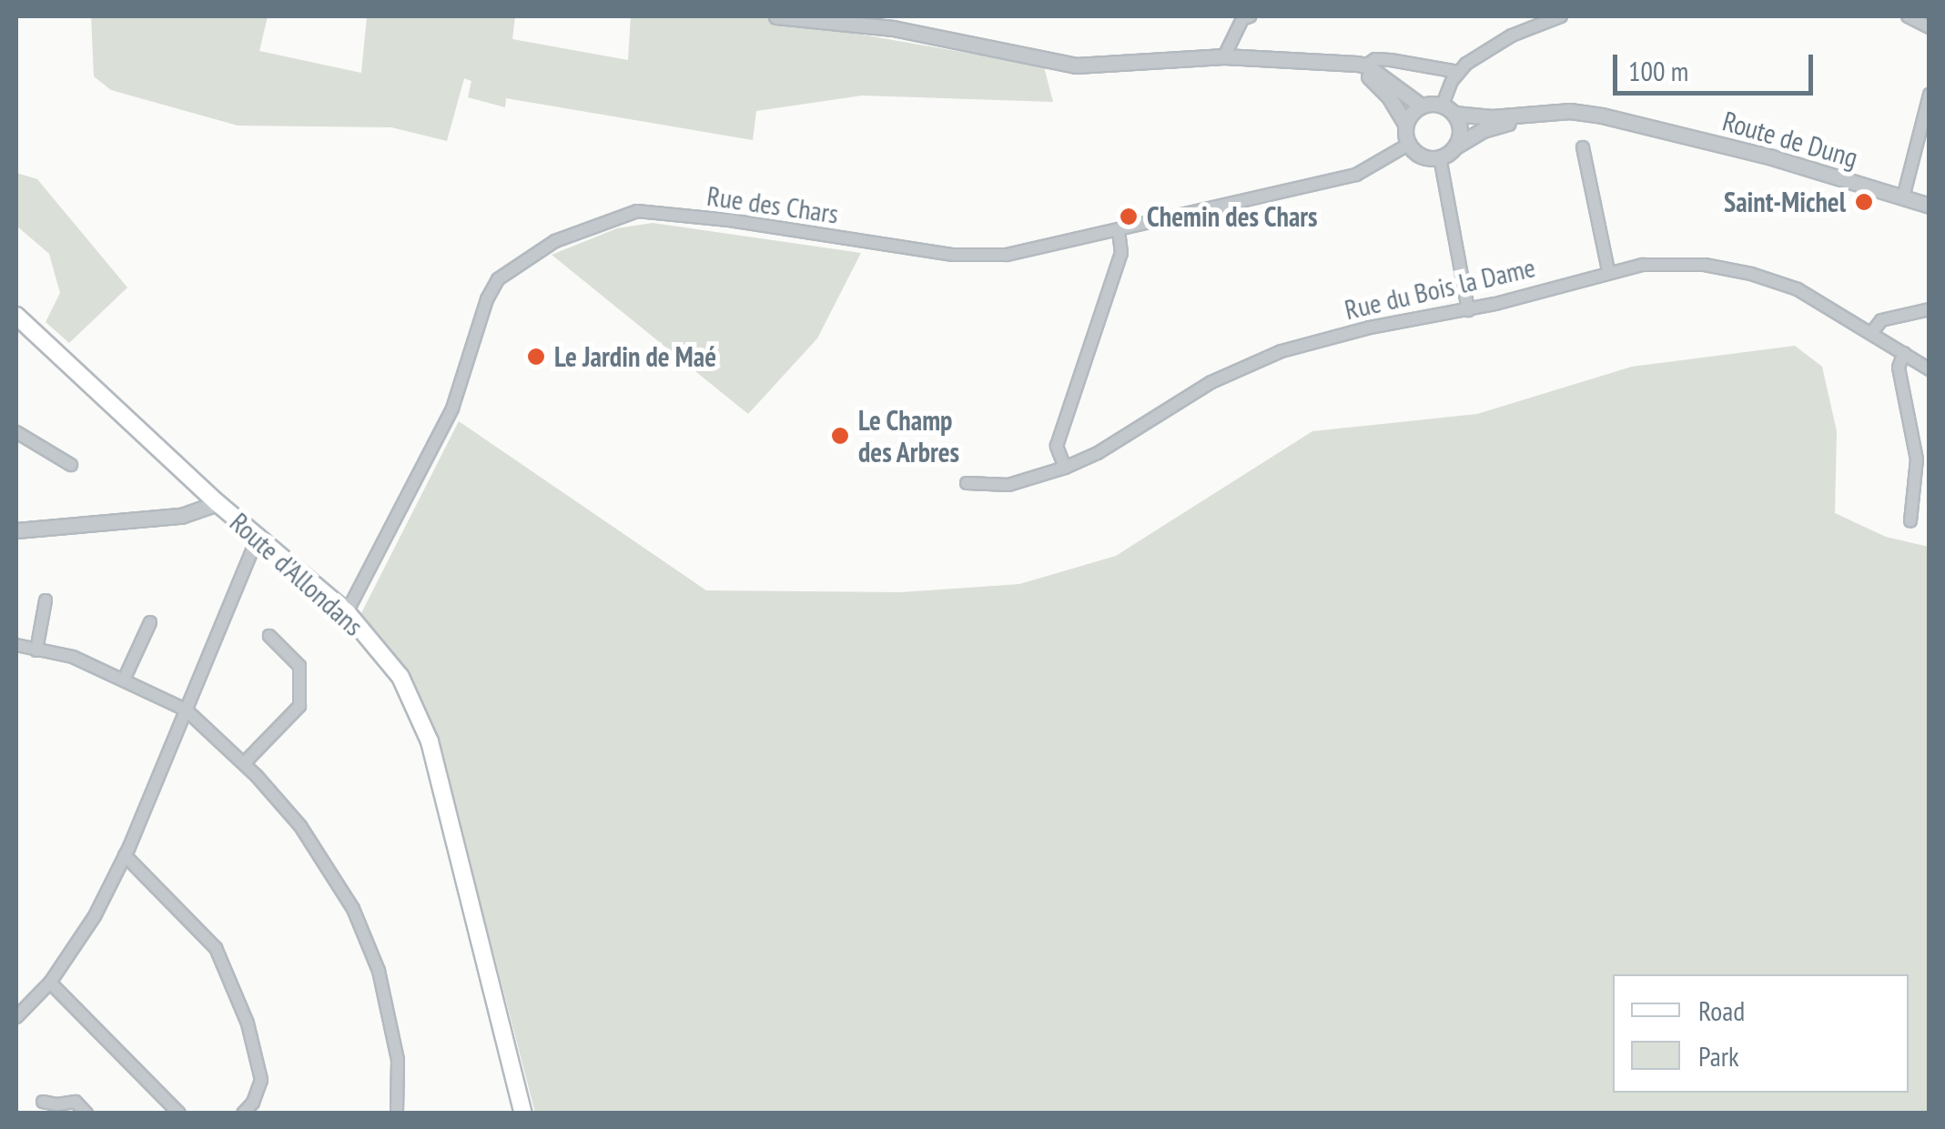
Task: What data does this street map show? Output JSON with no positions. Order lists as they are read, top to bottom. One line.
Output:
{"streets":{"main road":["Route d'Allondans"],"street":["Route de Dung","Rue des Chars","Rue du Bois la Dame"]},"crossings":[["Route de Dung","Rue des Chars"],["Rue des Chars","Route d'Allondans"]],"places":["Saint-Michel","Chemin des Chars","Le Jardin de Maé","Le Champ des Arbres"],"legend":["Road","Park"],"scale_bar":"100 m"}
